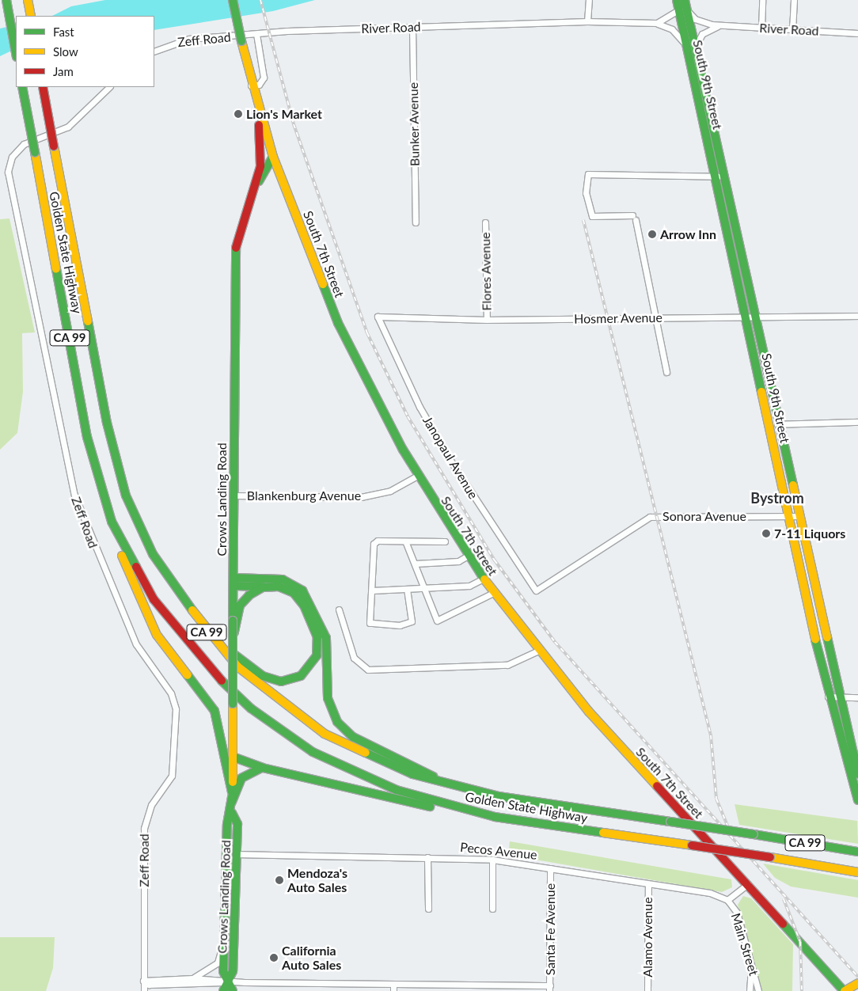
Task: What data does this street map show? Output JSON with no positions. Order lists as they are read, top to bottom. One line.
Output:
{"streets":{"main road":["South 9th Street","Golden State Highway","South 7th Street","CA 99","Crows Landing Road"],"street":["River Road","Zeff Road","Bunker Avenue","Flores Avenue","Hosmer Avenue","Janopaul Avenue","Blankenburg Avenue","Sonora Avenue","Pecos Avenue","Santa Fe Avenue","Alamo Avenue","Main Street"]},"crossings":[["River Road","Zeff Road"],["River Road","South 9th Street"],["River Road","Bunker Avenue"],["South 9th Street","Hosmer Avenue"],["South 9th Street","Sonora Avenue"],["South 7th Street","Blankenburg Avenue"],["South 7th Street","Crows Landing Road"],["Flores Avenue","Hosmer Avenue"],["Hosmer Avenue","Janopaul Avenue"],["Janopaul Avenue","Sonora Avenue"],["Blankenburg Avenue","Crows Landing Road"],["Crows Landing Road","Pecos Avenue"],["Pecos Avenue","Santa Fe Avenue"],["Pecos Avenue","Alamo Avenue"],["Pecos Avenue","Main Street"]],"districts":["Bystrom"],"places":["Lion's Market","Arrow Inn","7-11 Liquors","Mendoza's Auto Sales","California Auto Sales"],"legend":["Fast","Slow","Jam"]}
